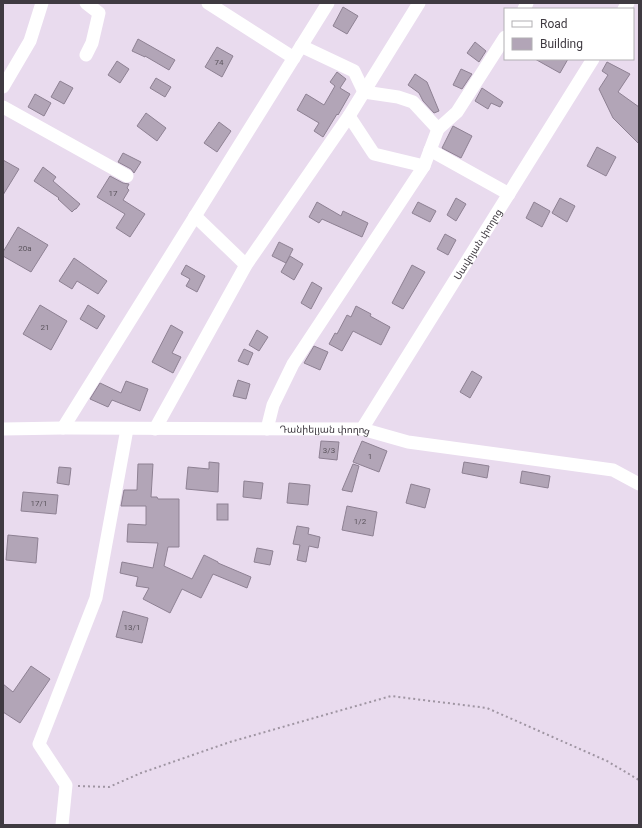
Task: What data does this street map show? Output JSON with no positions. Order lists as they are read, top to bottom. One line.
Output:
{"streets":{"street":["Սավոյան փողոց","Դանիելյան փողոց"]},"crossings":[["Սավոյան փողոց","Դանիելյան փողոց"]],"house_numbers":["74","17","20a","21","3/3","1","17/1","1/2","13/1"],"legend":["Road","Building"]}
